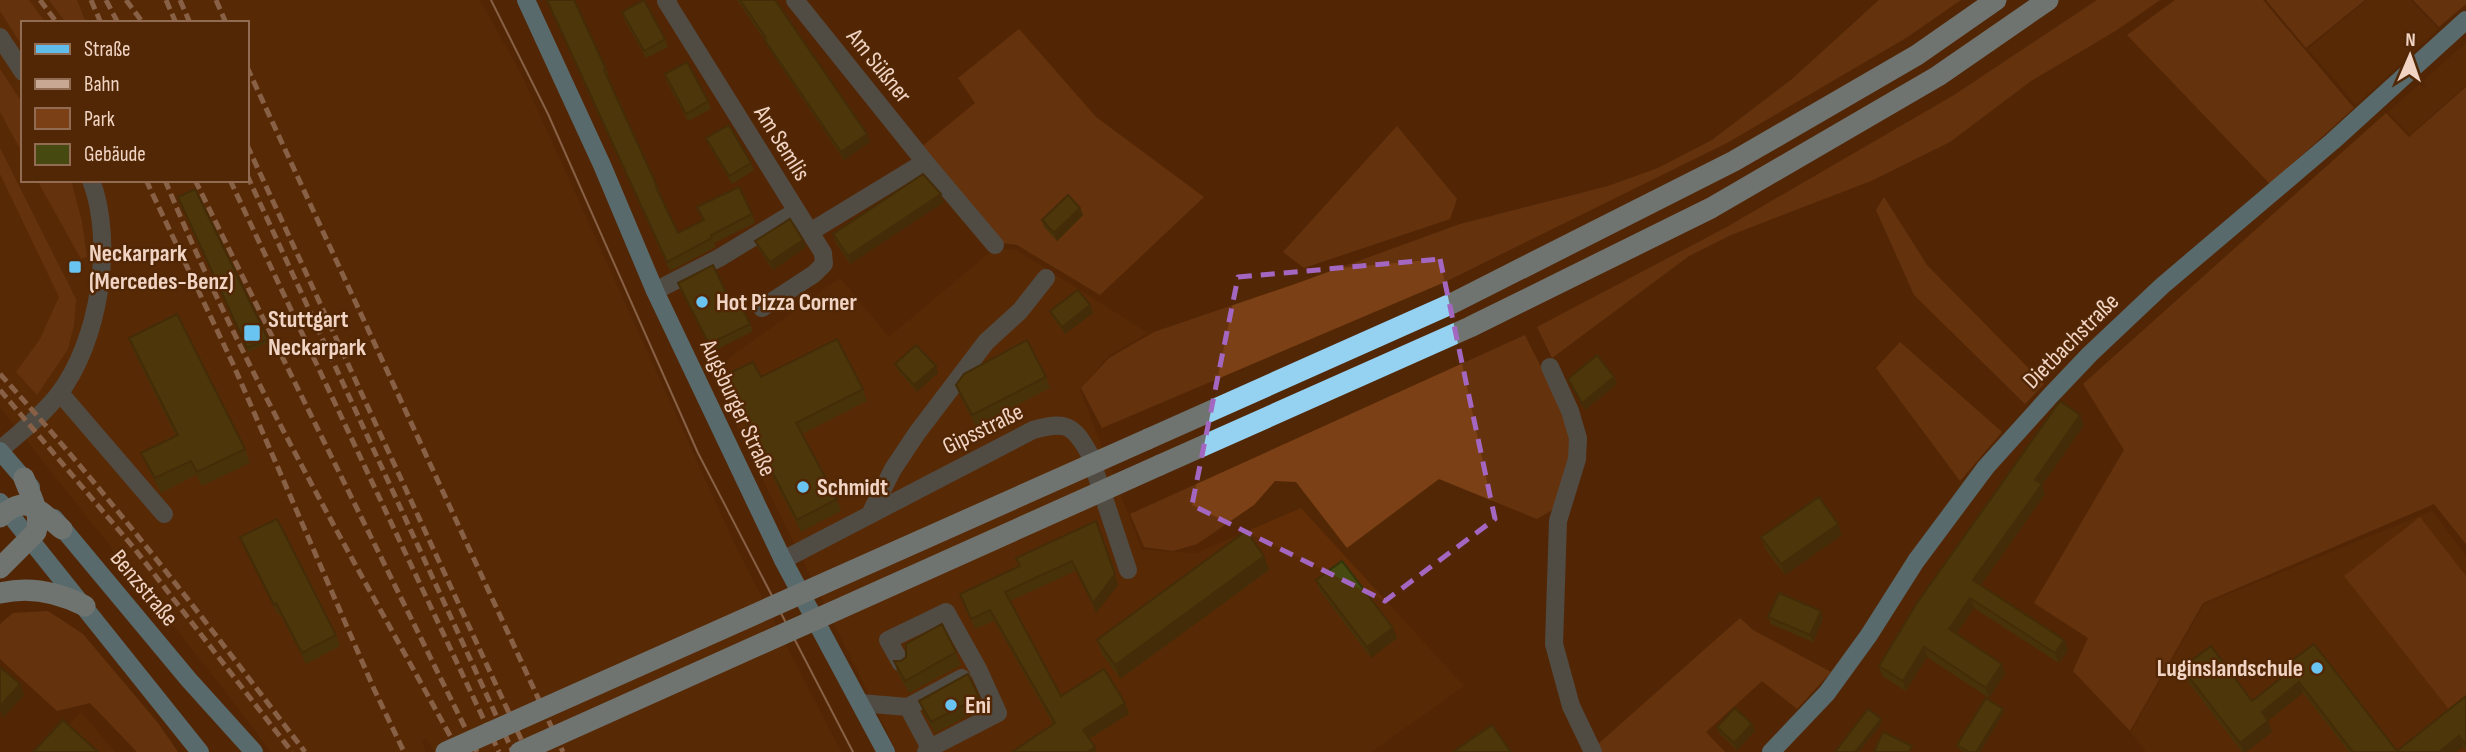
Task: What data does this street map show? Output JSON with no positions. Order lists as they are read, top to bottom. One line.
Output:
{"streets":{"main road":["Dietbachstraße","Augsburger Straße","Benzstraße"],"street":["Am Süßner","Am Semlis","Gipsstraße"]},"crossings":[["Am Semlis","Augsburger Straße"],["Augsburger Straße","Gipsstraße"]],"places":{"transit":["Neckarpark (Mercedes-Benz)","Stuttgart Neckarpark"],"other":["Hot Pizza Corner","Schmidt","Luginslandschule","Eni"]},"legend":["Straße","Bahn","Park","Gebäude"],"north":"top"}
